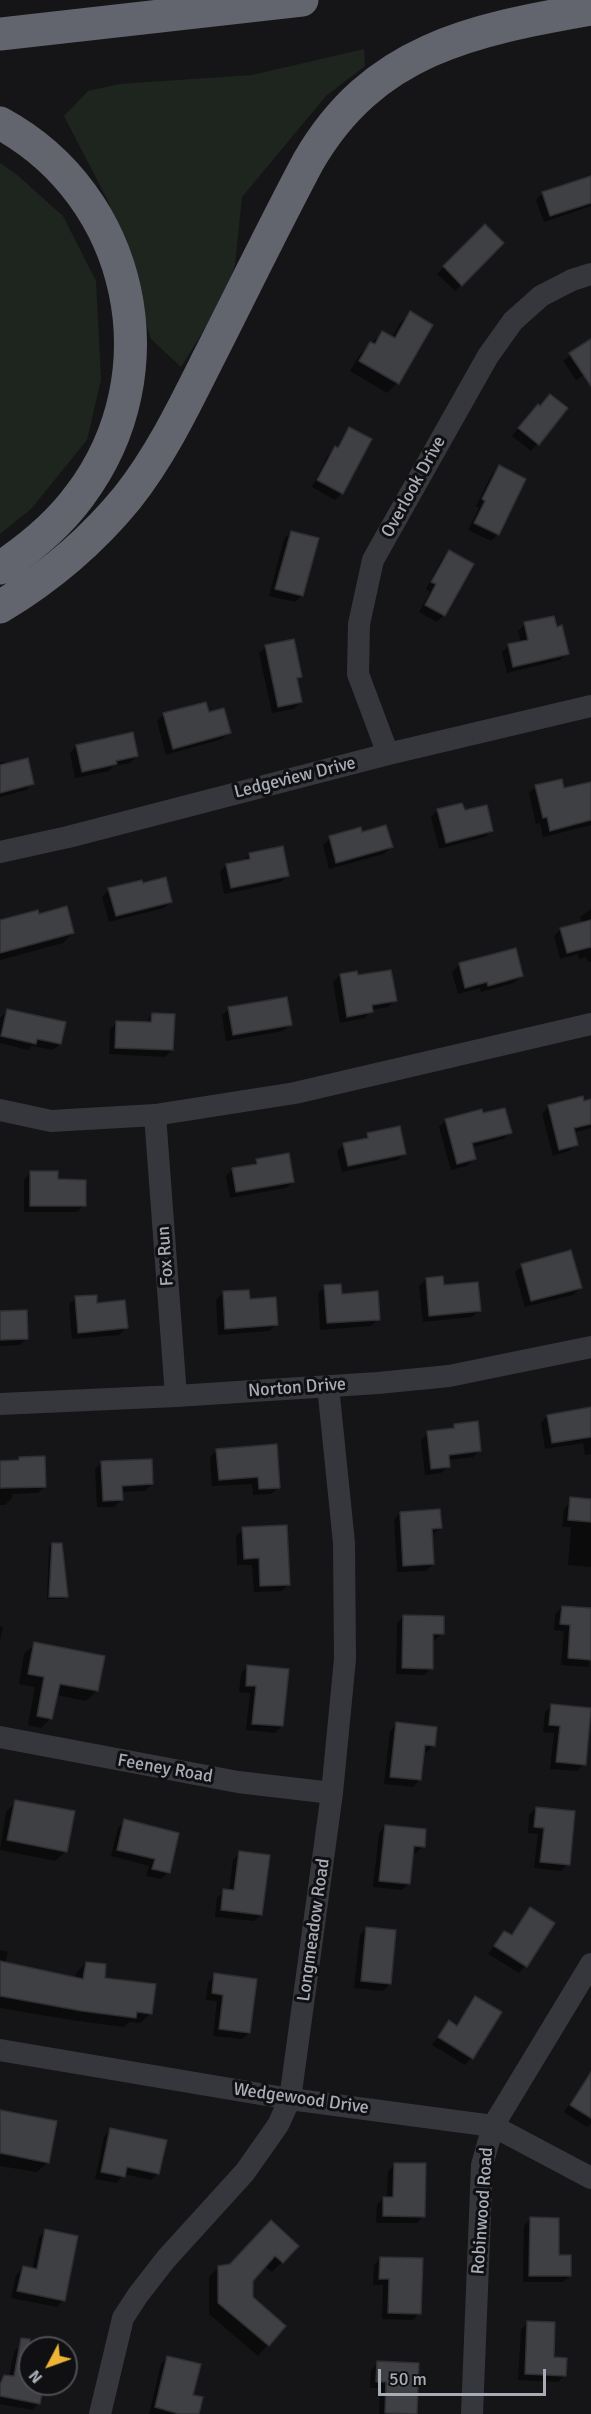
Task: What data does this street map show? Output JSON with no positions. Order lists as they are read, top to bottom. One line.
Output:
{"streets":{"street":["Overlook Drive","Ledgeview Drive","Fox Run","Norton Drive","Feeney Road","Longmeadow Road","Wedgewood Drive","Robinwood Road"]},"crossings":[["Overlook Drive","Ledgeview Drive"],["Fox Run","Norton Drive"],["Norton Drive","Longmeadow Road"],["Feeney Road","Longmeadow Road"],["Longmeadow Road","Wedgewood Drive"],["Wedgewood Drive","Robinwood Road"]],"scale_bar":"50 m","north":"bottom left"}
